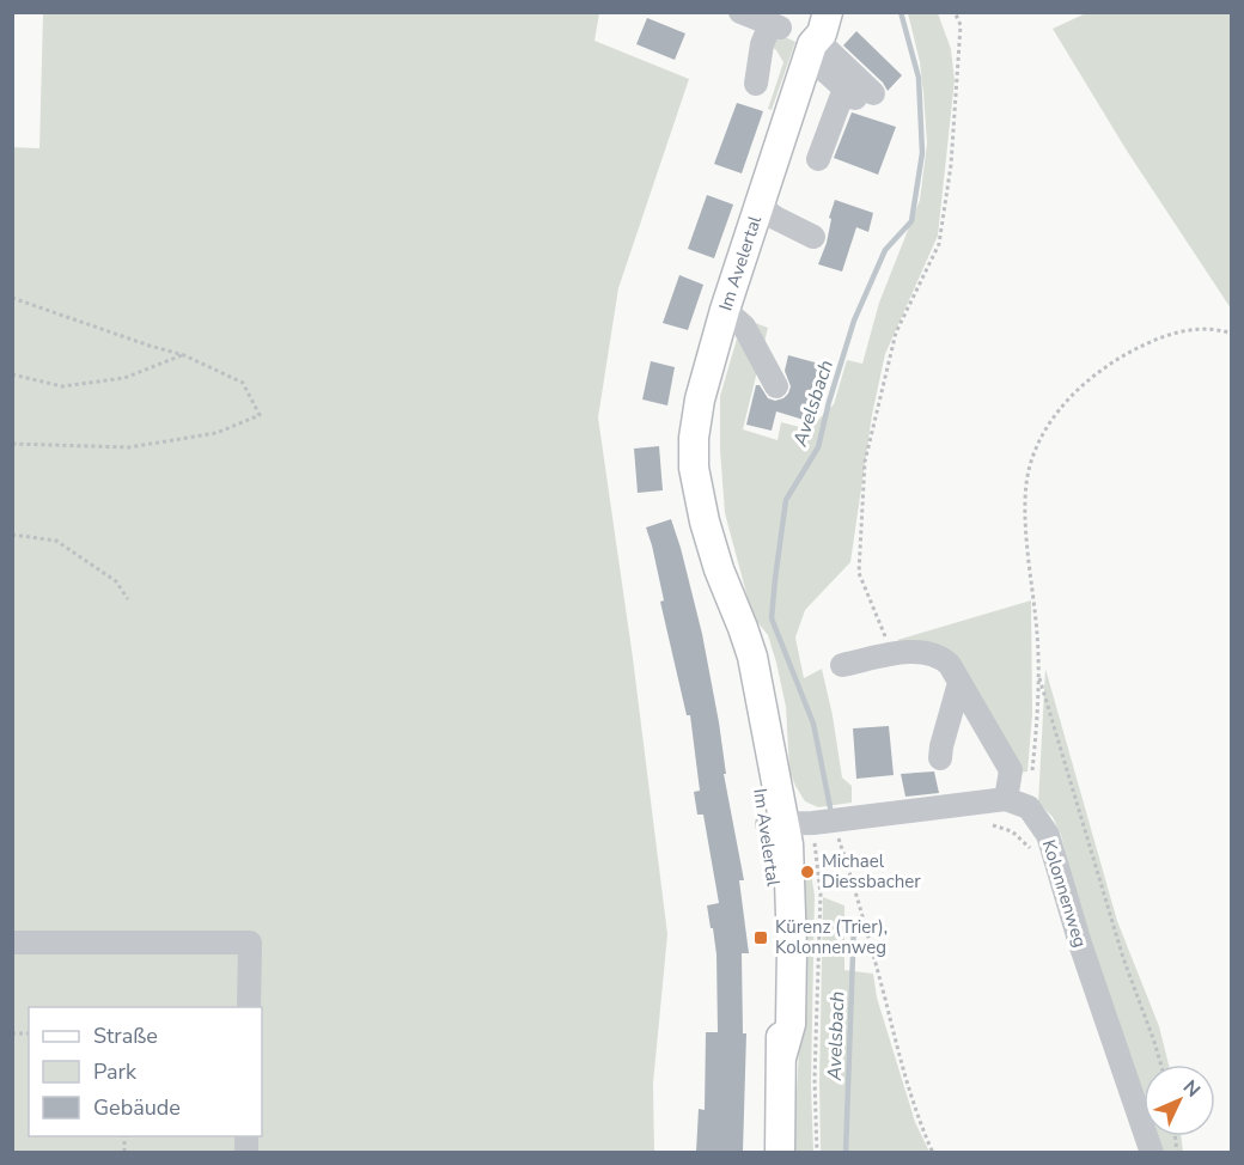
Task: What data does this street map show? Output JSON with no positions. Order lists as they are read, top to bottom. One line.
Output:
{"streets":{"main road":["Im Avelertal"],"street":["Kolonnenweg"]},"water":["Avelsbach"],"places":{"other":["Michael Diessbacher"],"transit":["Kürenz (Trier), Kolonnenweg"]},"legend":["Straße","Park","Gebäude"],"north":"top right"}
